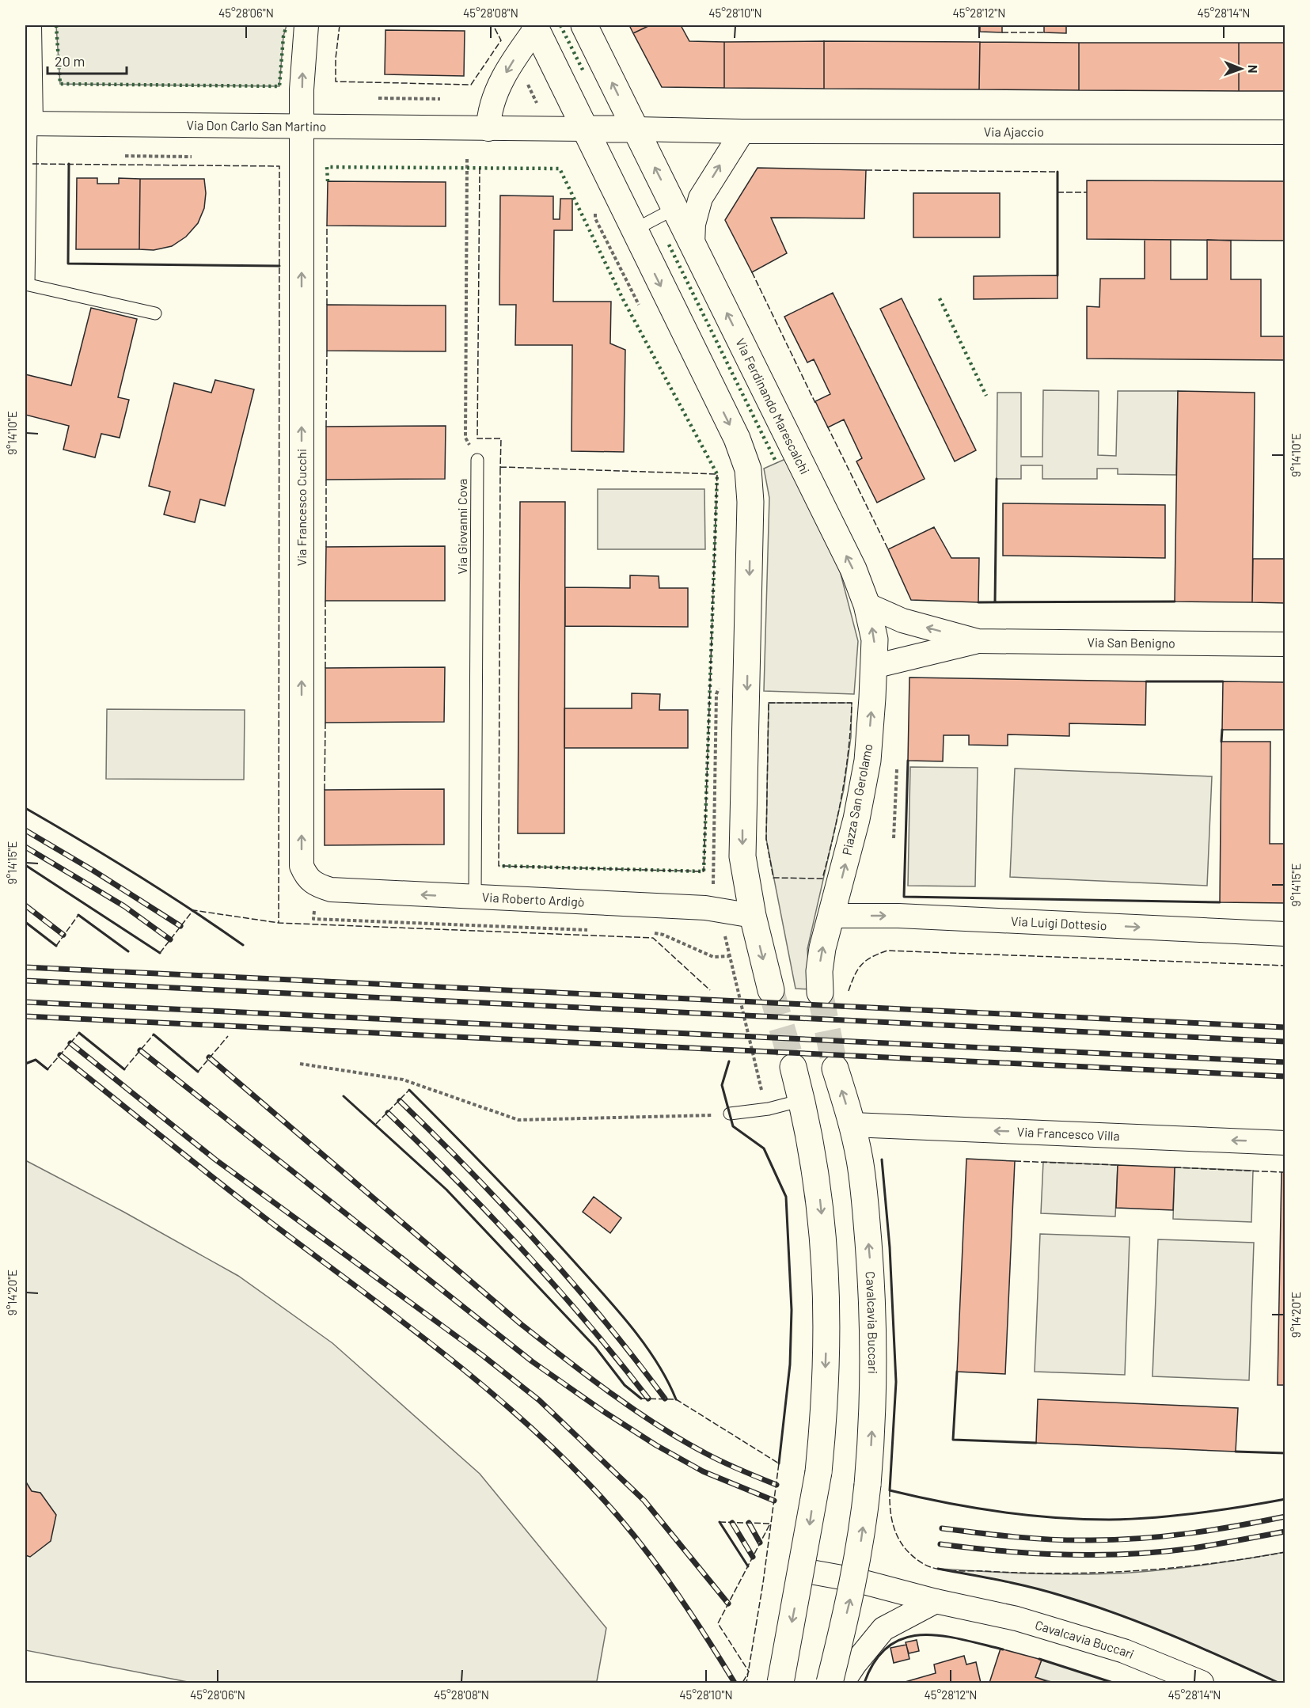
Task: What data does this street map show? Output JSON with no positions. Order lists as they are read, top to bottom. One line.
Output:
{"streets":{"street":["Via Don Carlo San Martino","Via Ajaccio","Via Ferdinando Marescalchi","Via Francesco Cucchi","Via San Benigno","Piazza San Gerolamo","Via Roberto Ardigò","Via Luigi Dottesio","Via Francesco Villa","Cavalcavia Buccari"],"lane":["Via Giovanni Cova"]},"crossings":[["Via Don Carlo San Martino","Via Francesco Cucchi"],["Via Ajaccio","Via Ferdinando Marescalchi"],["Via Ferdinando Marescalchi","Via San Benigno"],["Via Ferdinando Marescalchi","Piazza San Gerolamo"],["Via Francesco Cucchi","Via Roberto Ardigò"],["Via Giovanni Cova","Via Roberto Ardigò"],["Via San Benigno","Piazza San Gerolamo"],["Piazza San Gerolamo","Via Luigi Dottesio"],["Via Francesco Villa","Cavalcavia Buccari"]],"one_way":["Via Francesco Cucchi","Via Luigi Dottesio","Via Francesco Villa"],"scale_bar":"20 m","north":"right","coordinates":["45°28'06\"N","45°28'08\"N","45°28'10\"N","45°28'12\"N","45°28'14\"N","9°14'10\"E","9°14'15\"E","9°14'20\"E"]}
